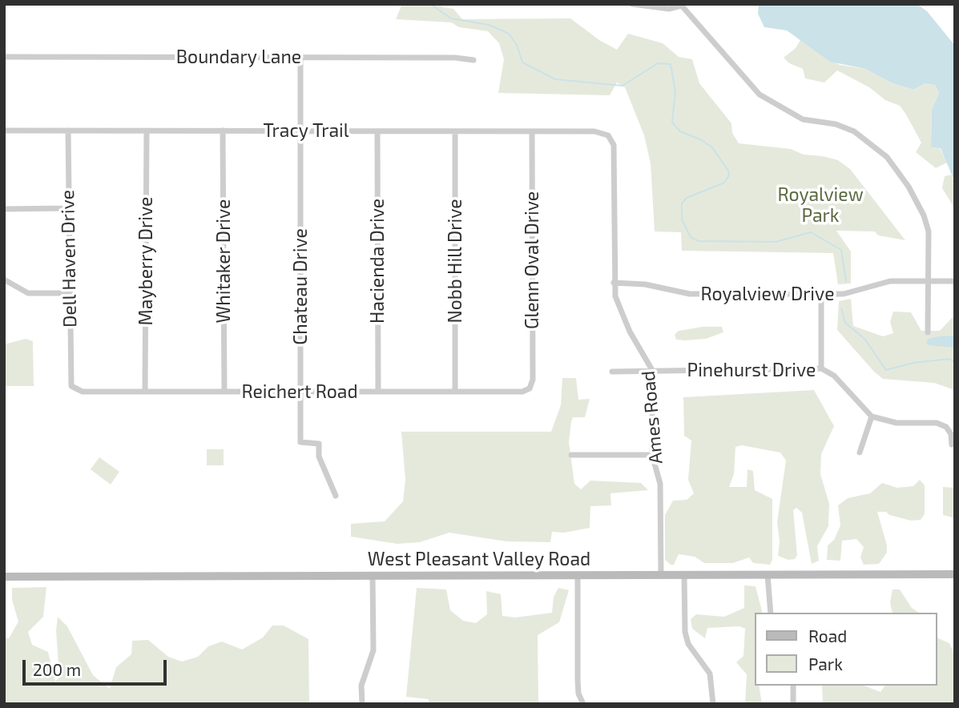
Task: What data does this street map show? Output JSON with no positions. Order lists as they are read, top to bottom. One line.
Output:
{"streets":{"main road":["West Pleasant Valley Road"],"street":["Boundary Lane","Tracy Trail","Dell Haven Drive","Glenn Oval Drive","Mayberry Drive","Whitaker Drive","Hacienda Drive","Nobb Hill Drive","Chateau Drive","Royalview Drive","Pinehurst Drive","Reichert Road","Ames Road"]},"crossings":[["Boundary Lane","Chateau Drive"],["Tracy Trail","Dell Haven Drive"],["Tracy Trail","Glenn Oval Drive"],["Tracy Trail","Mayberry Drive"],["Tracy Trail","Whitaker Drive"],["Tracy Trail","Hacienda Drive"],["Tracy Trail","Nobb Hill Drive"],["Tracy Trail","Chateau Drive"],["Tracy Trail","Ames Road"],["Dell Haven Drive","Reichert Road"],["Glenn Oval Drive","Reichert Road"],["Mayberry Drive","Reichert Road"],["Whitaker Drive","Reichert Road"],["Hacienda Drive","Reichert Road"],["Nobb Hill Drive","Reichert Road"],["Chateau Drive","Reichert Road"],["Royalview Drive","Ames Road"],["Pinehurst Drive","Ames Road"],["Ames Road","West Pleasant Valley Road"]],"parks":["Royalview Park"],"legend":["Road","Park"],"scale_bar":"200 m"}
